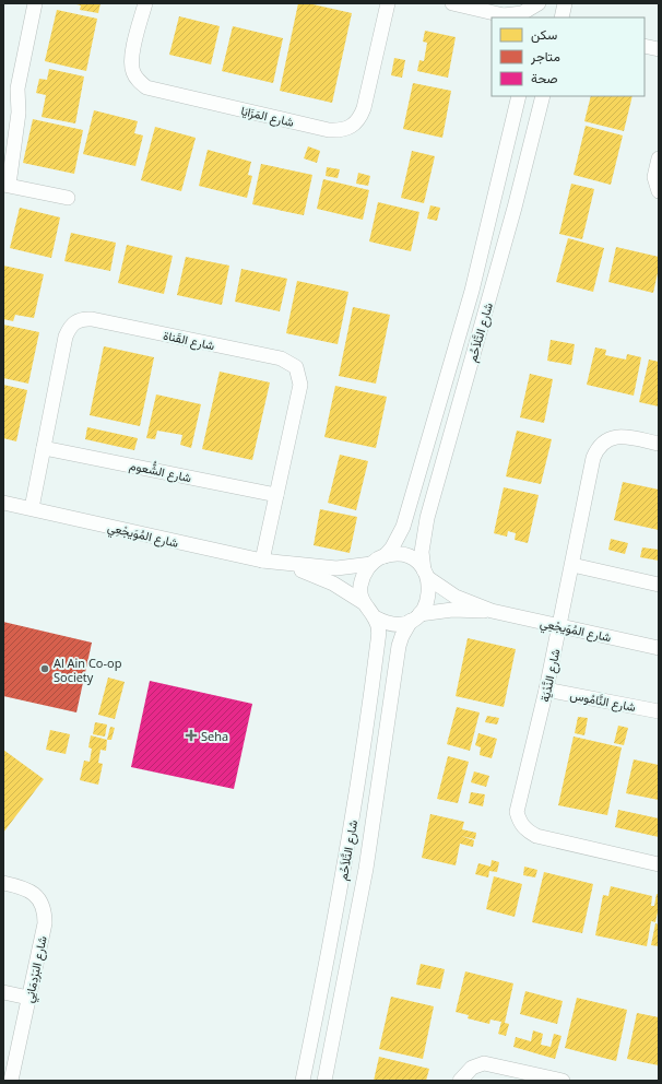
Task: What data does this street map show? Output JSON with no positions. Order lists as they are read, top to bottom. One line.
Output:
{"streets":{"street":["شارع المَزَايَا","شارع التَّلاَحُم","شارع القَناة","شارع الشُّعوم","شارع المُوَيجْعِي","شارع النَّدْيَة","شارع النَّامُوس","شارع البَرْدِمَانِي"]},"crossings":[["شارع التَّلاَحُم","شارع المُوَيجْعِي"],["شارع القَناة","شارع الشُّعوم"],["شارع القَناة","شارع المُوَيجْعِي"],["شارع المُوَيجْعِي","شارع النَّدْيَة"],["شارع النَّدْيَة","شارع النَّامُوس"]],"places":{"other":["Al Ain Co-op Society"],"health":["Seha"]},"legend":["سكن","متاجر","صحة"]}
